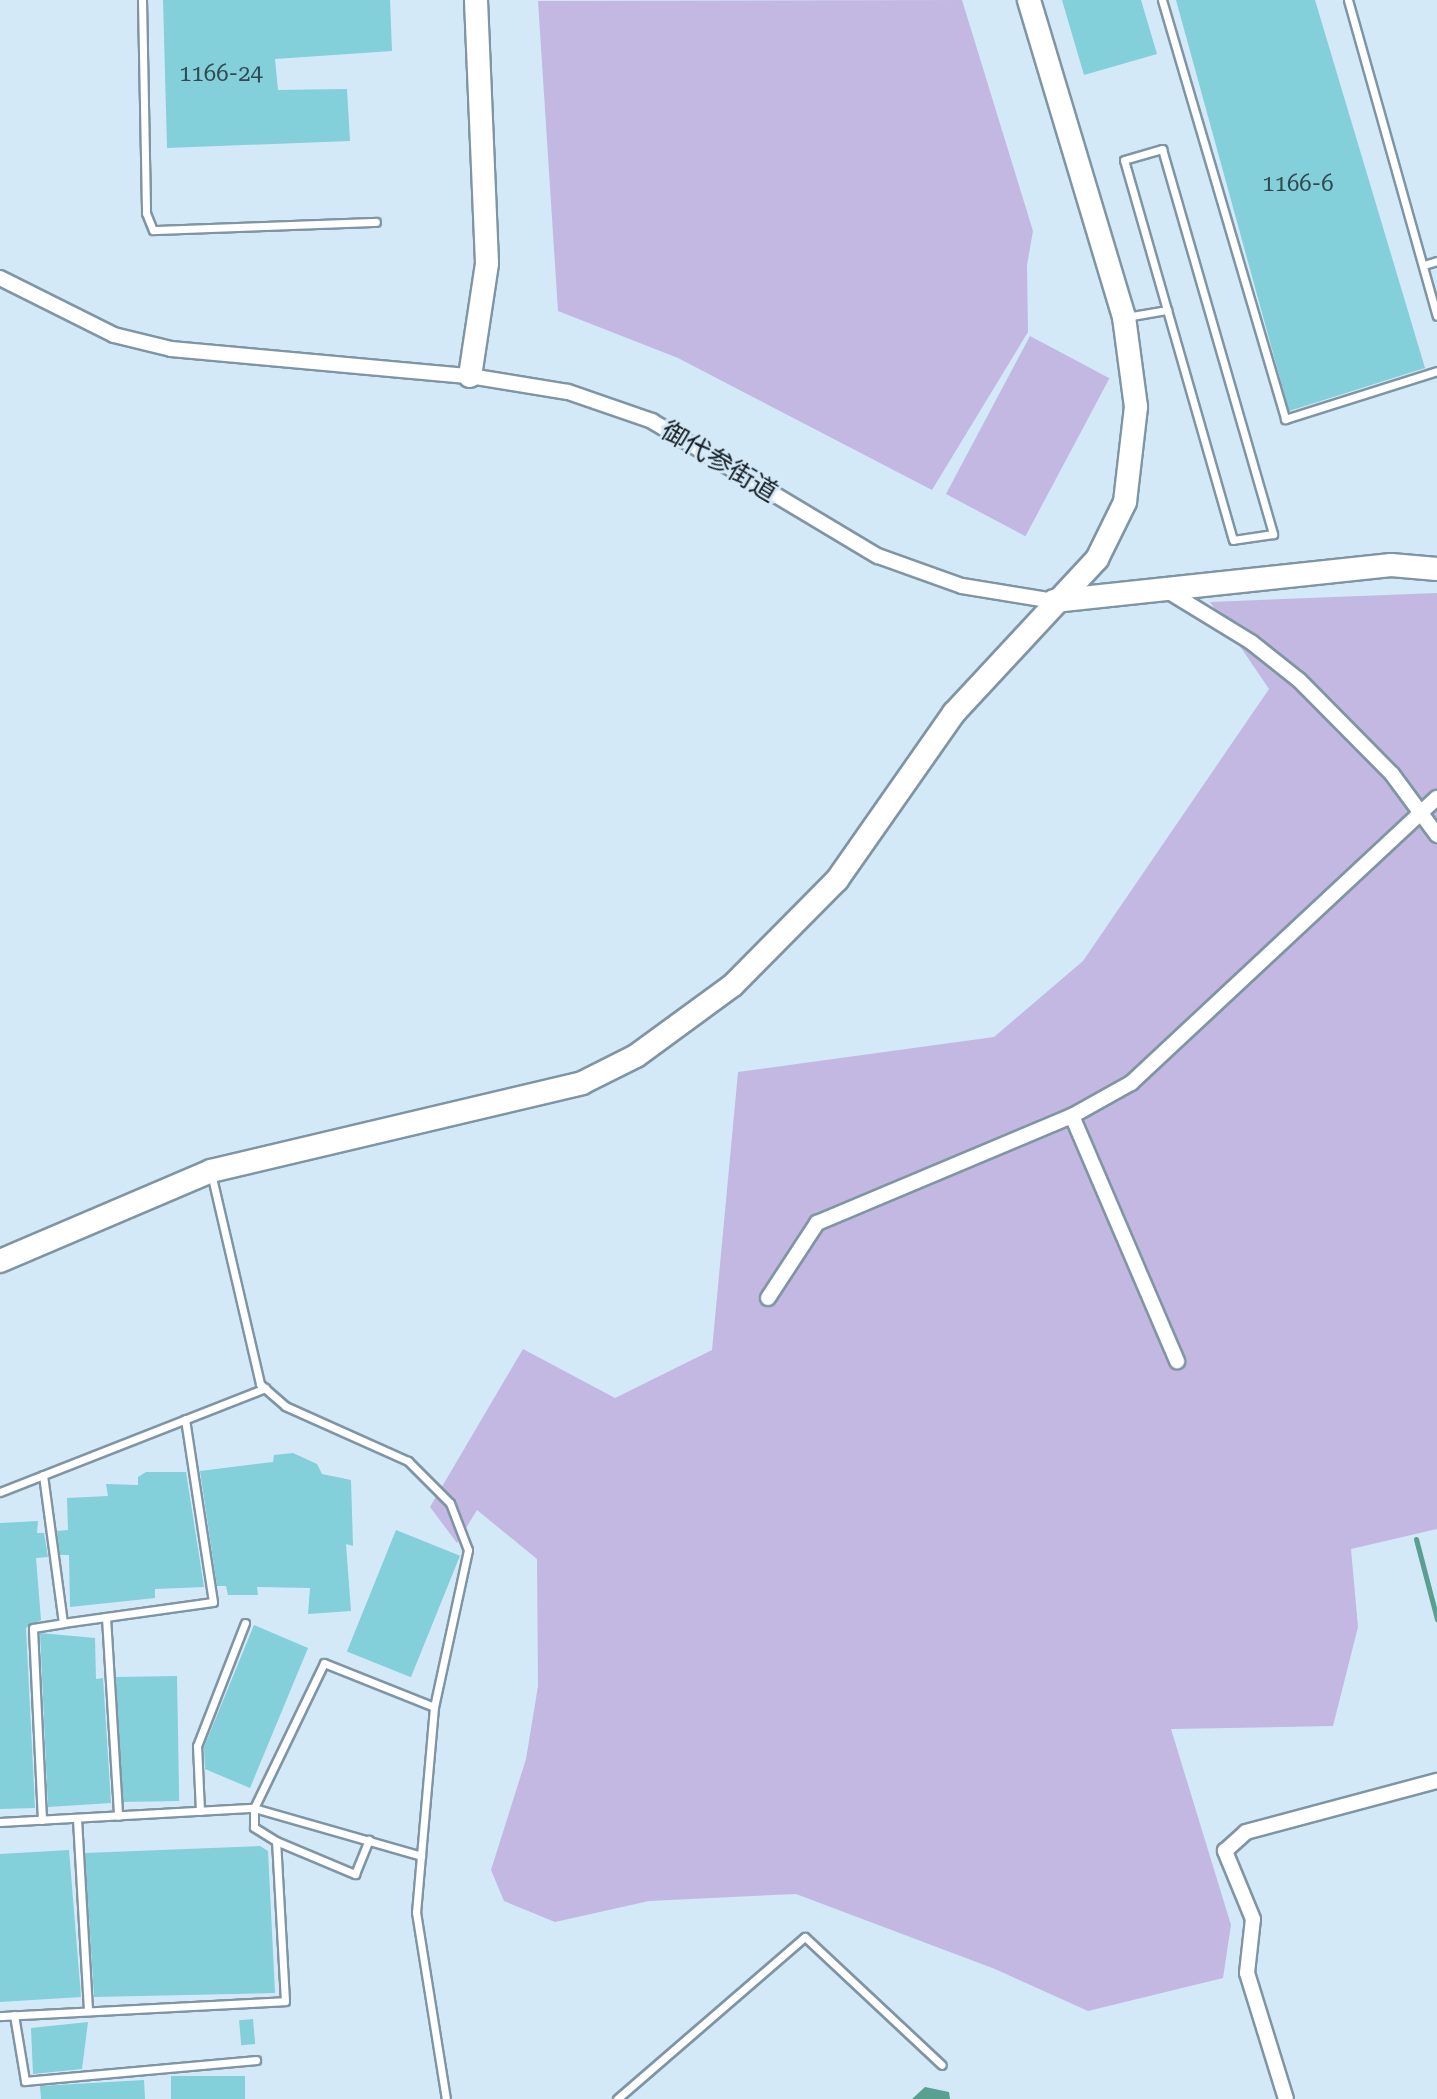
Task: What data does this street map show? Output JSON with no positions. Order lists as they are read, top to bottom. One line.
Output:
{"streets":{"street":["御代参街道"]},"house_numbers":["1166-24","1166-6"]}
